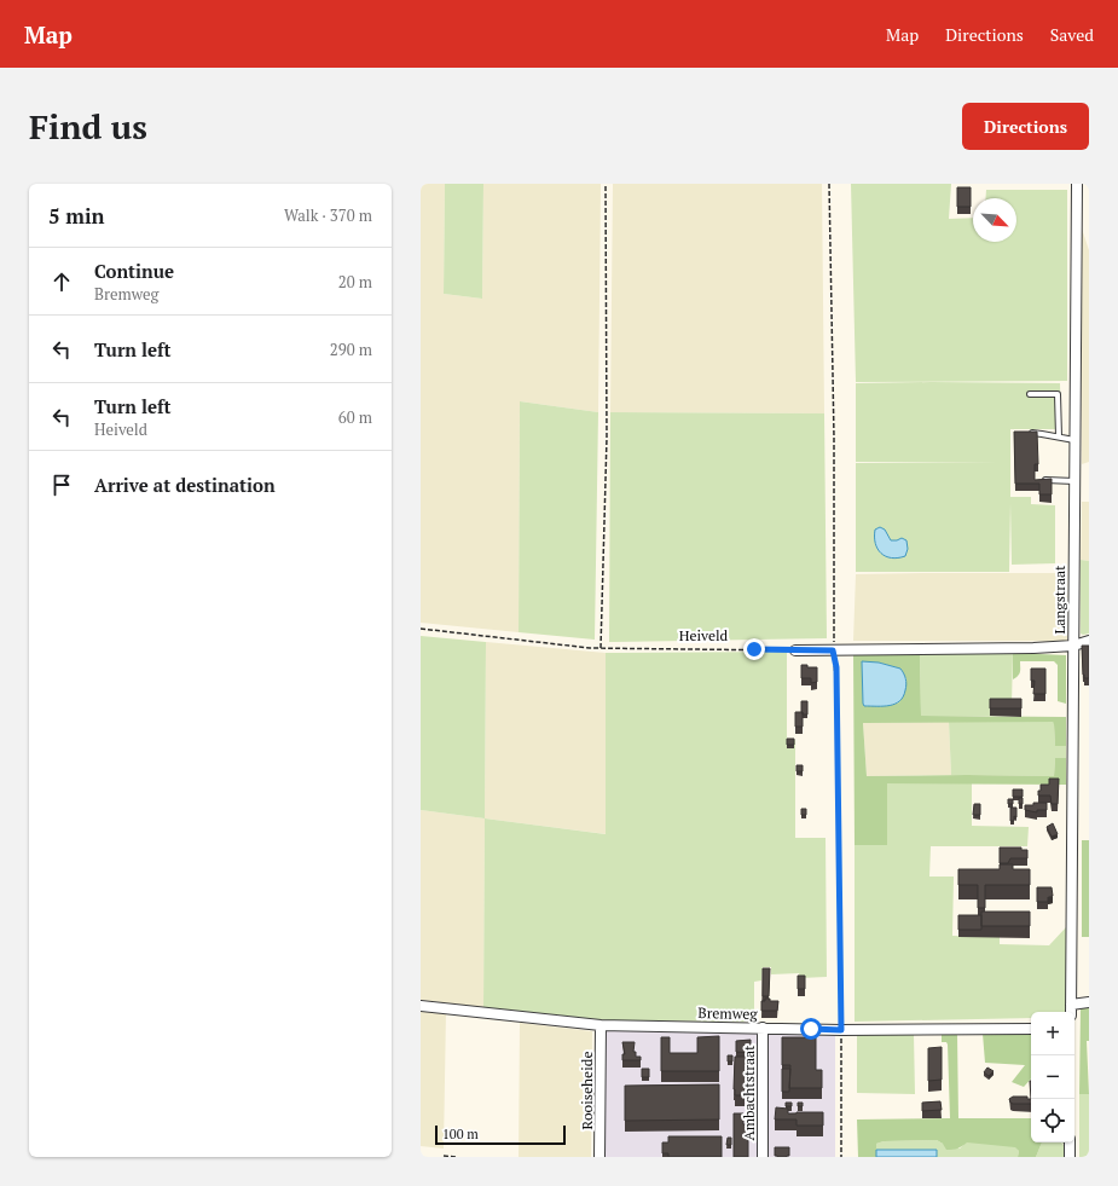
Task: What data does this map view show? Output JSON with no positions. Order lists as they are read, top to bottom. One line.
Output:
{"streets":{"street":["Langstraat","Bremweg","Rooiseheide","Ambachtstraat"],"path":["Heiveld"]},"crossings":[["Bremweg","Rooiseheide"],["Bremweg","Ambachtstraat"]],"scale_bar":"100 m","north":"bottom right","page":{"header":"Map","nav":["Map","Directions","Saved"],"buttons":"Directions","title":"Find us","heading":["5 min","Walk · 370 m"],"list":[["Continue","Bremweg","20 m"],["Turn left","290 m"],["Turn left","Heiveld","60 m"],"Arrive at destination"],"map_buttons":["+","−"],"scale":"100 m"}}
